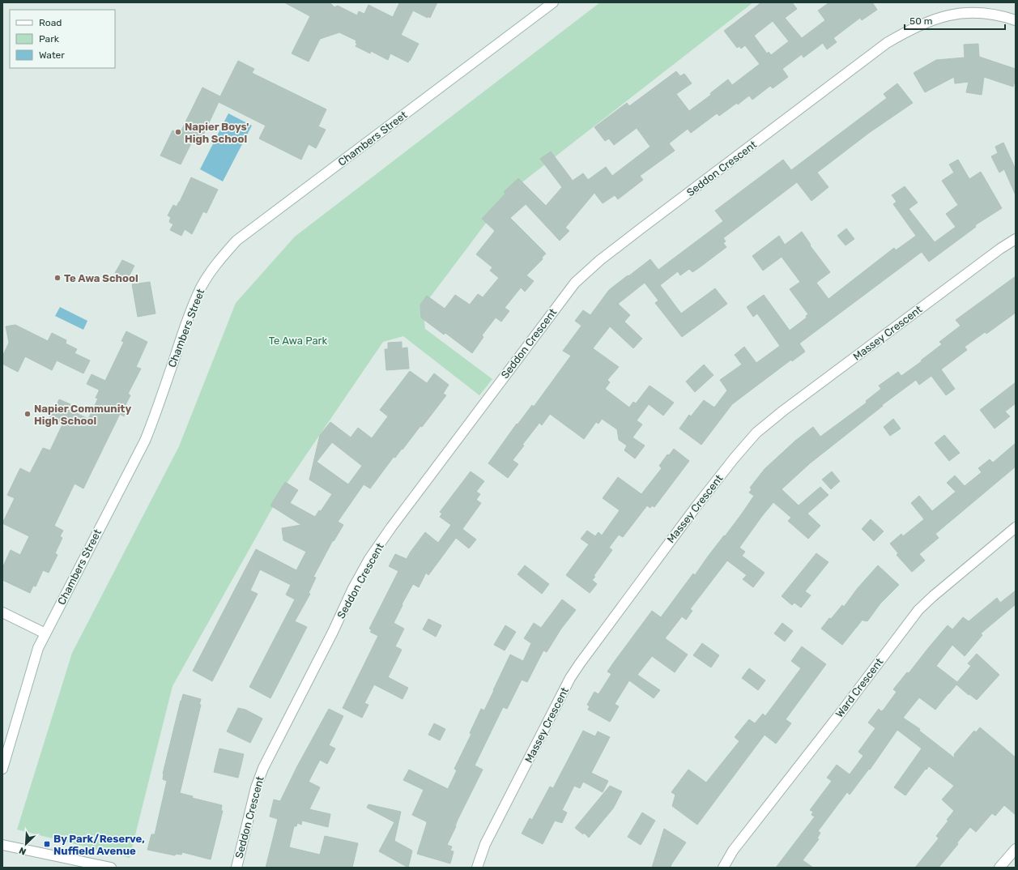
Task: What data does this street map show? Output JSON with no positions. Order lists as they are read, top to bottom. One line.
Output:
{"streets":{"street":["Chambers Street","Seddon Crescent","Massey Crescent","Ward Crescent"]},"parks":["Te Awa Park"],"places":{"other":["Napier Boys' High School","Te Awa School","Napier Community High School"],"transit":["By Park/Reserve, Nuffield Avenue"]},"legend":["Road","Park","Water"],"scale_bar":"50 m","north":"bottom left"}
